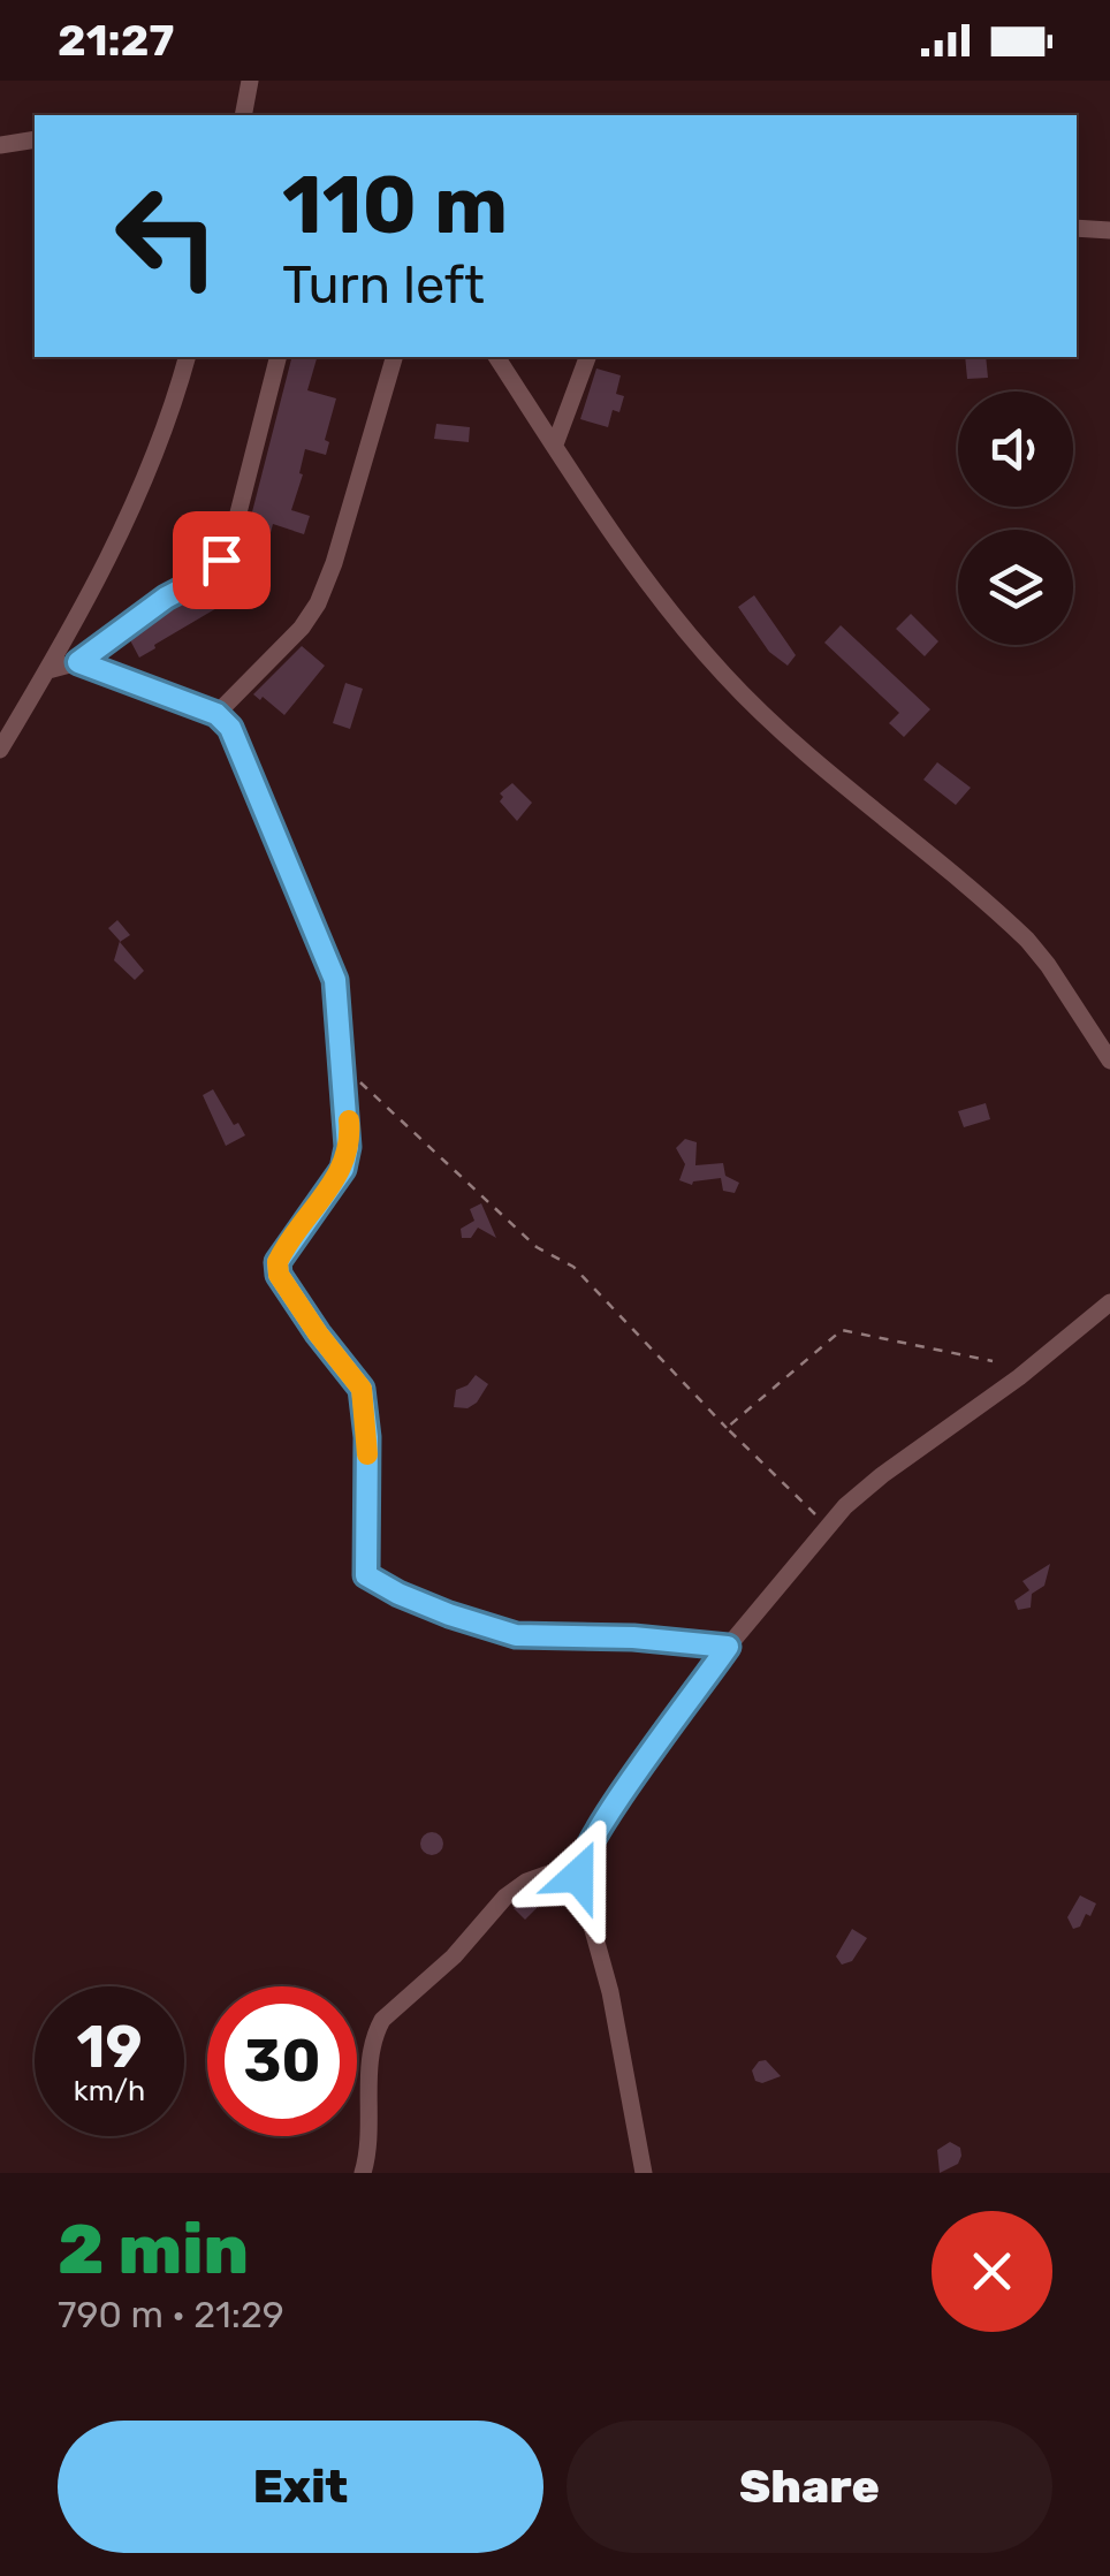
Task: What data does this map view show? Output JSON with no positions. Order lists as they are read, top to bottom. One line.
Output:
{"page":{"status":"21:27","turn":["110 m","Turn left"],"speed":"19 km/h","limit":"30","heading":["2 min","790 m · 21:29"],"buttons":["Exit","Share"]}}
